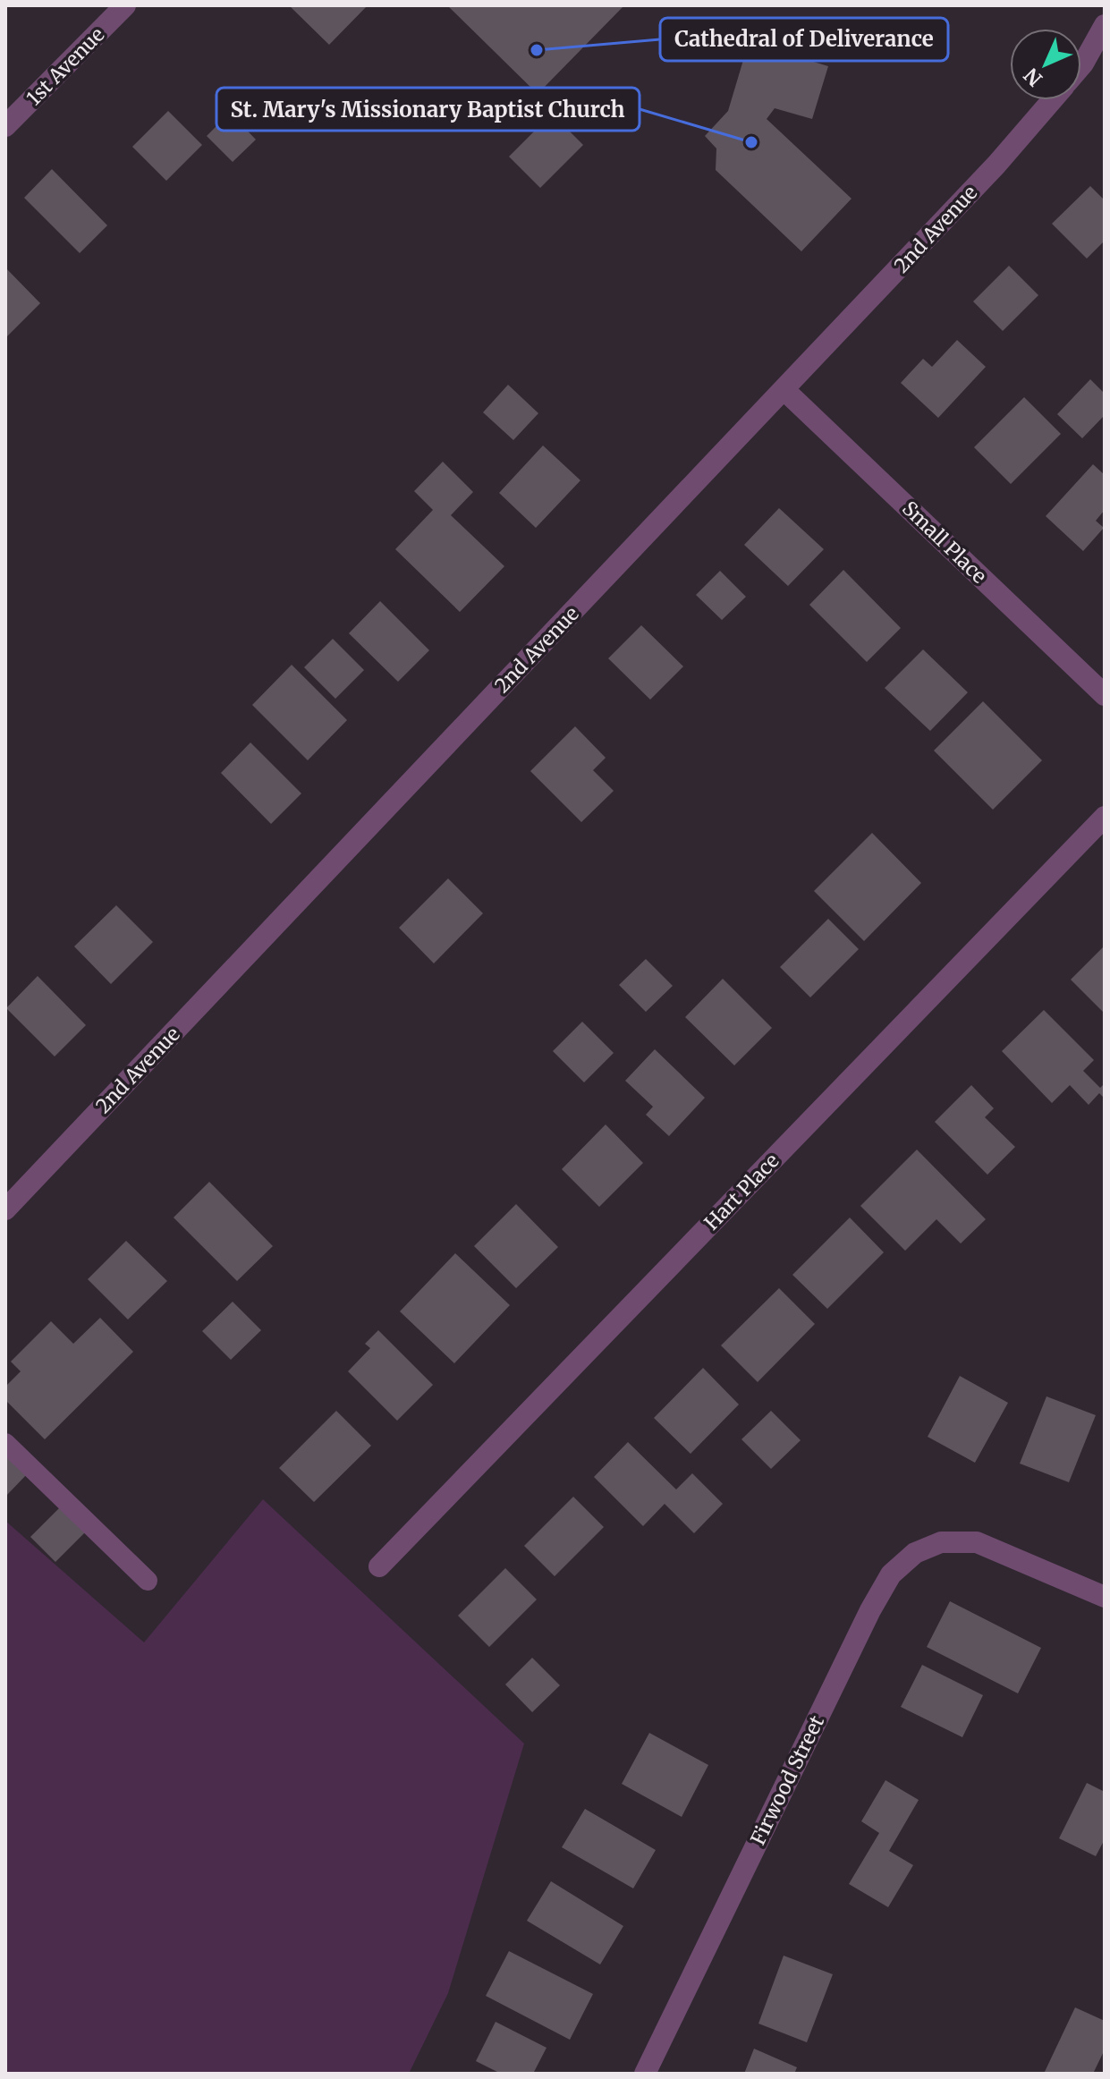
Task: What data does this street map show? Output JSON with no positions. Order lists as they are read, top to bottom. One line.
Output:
{"streets":{"street":["1st Avenue","2nd Avenue","Small Place","Hart Place","Firwood Street"]},"crossings":[["2nd Avenue","Small Place"]],"places":["Cathedral of Deliverance","St. Mary's Missionary Baptist Church"],"north":"bottom left"}
